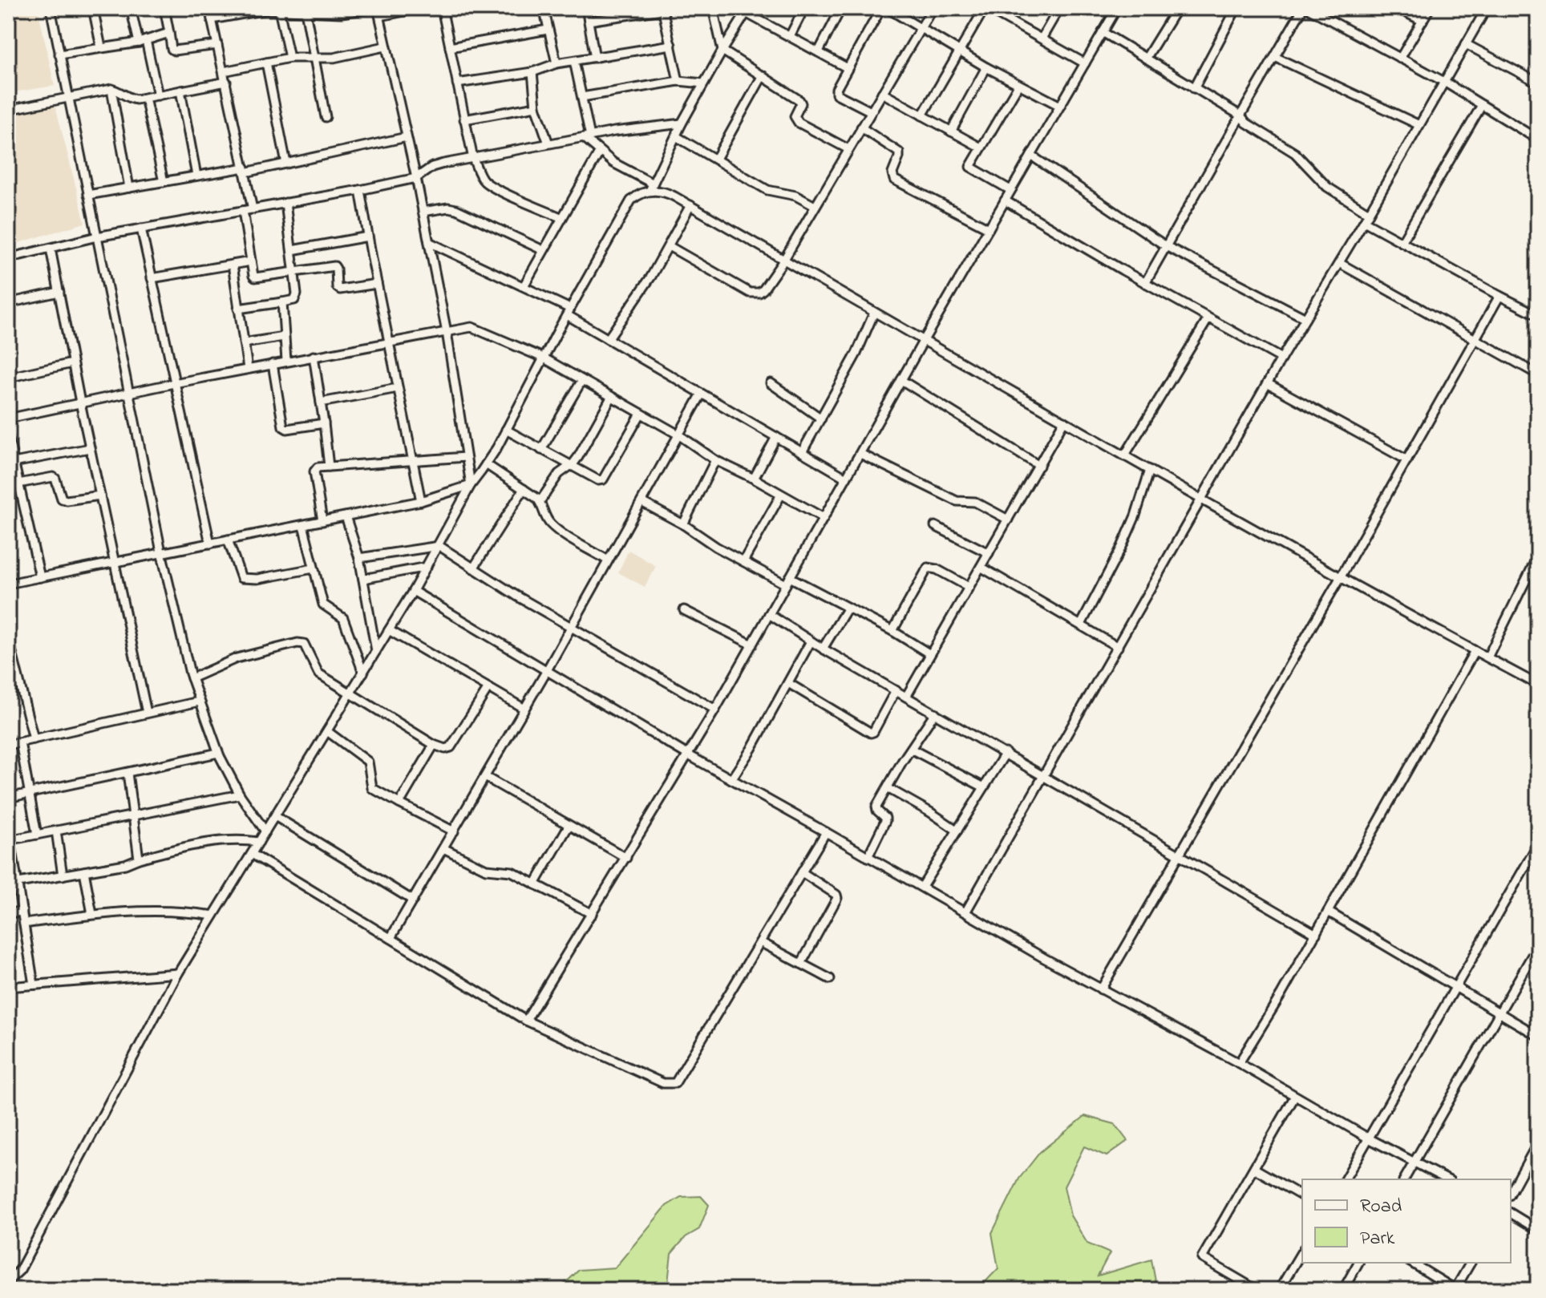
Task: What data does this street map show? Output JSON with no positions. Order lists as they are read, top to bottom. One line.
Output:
{"legend":["Road","Park"]}
